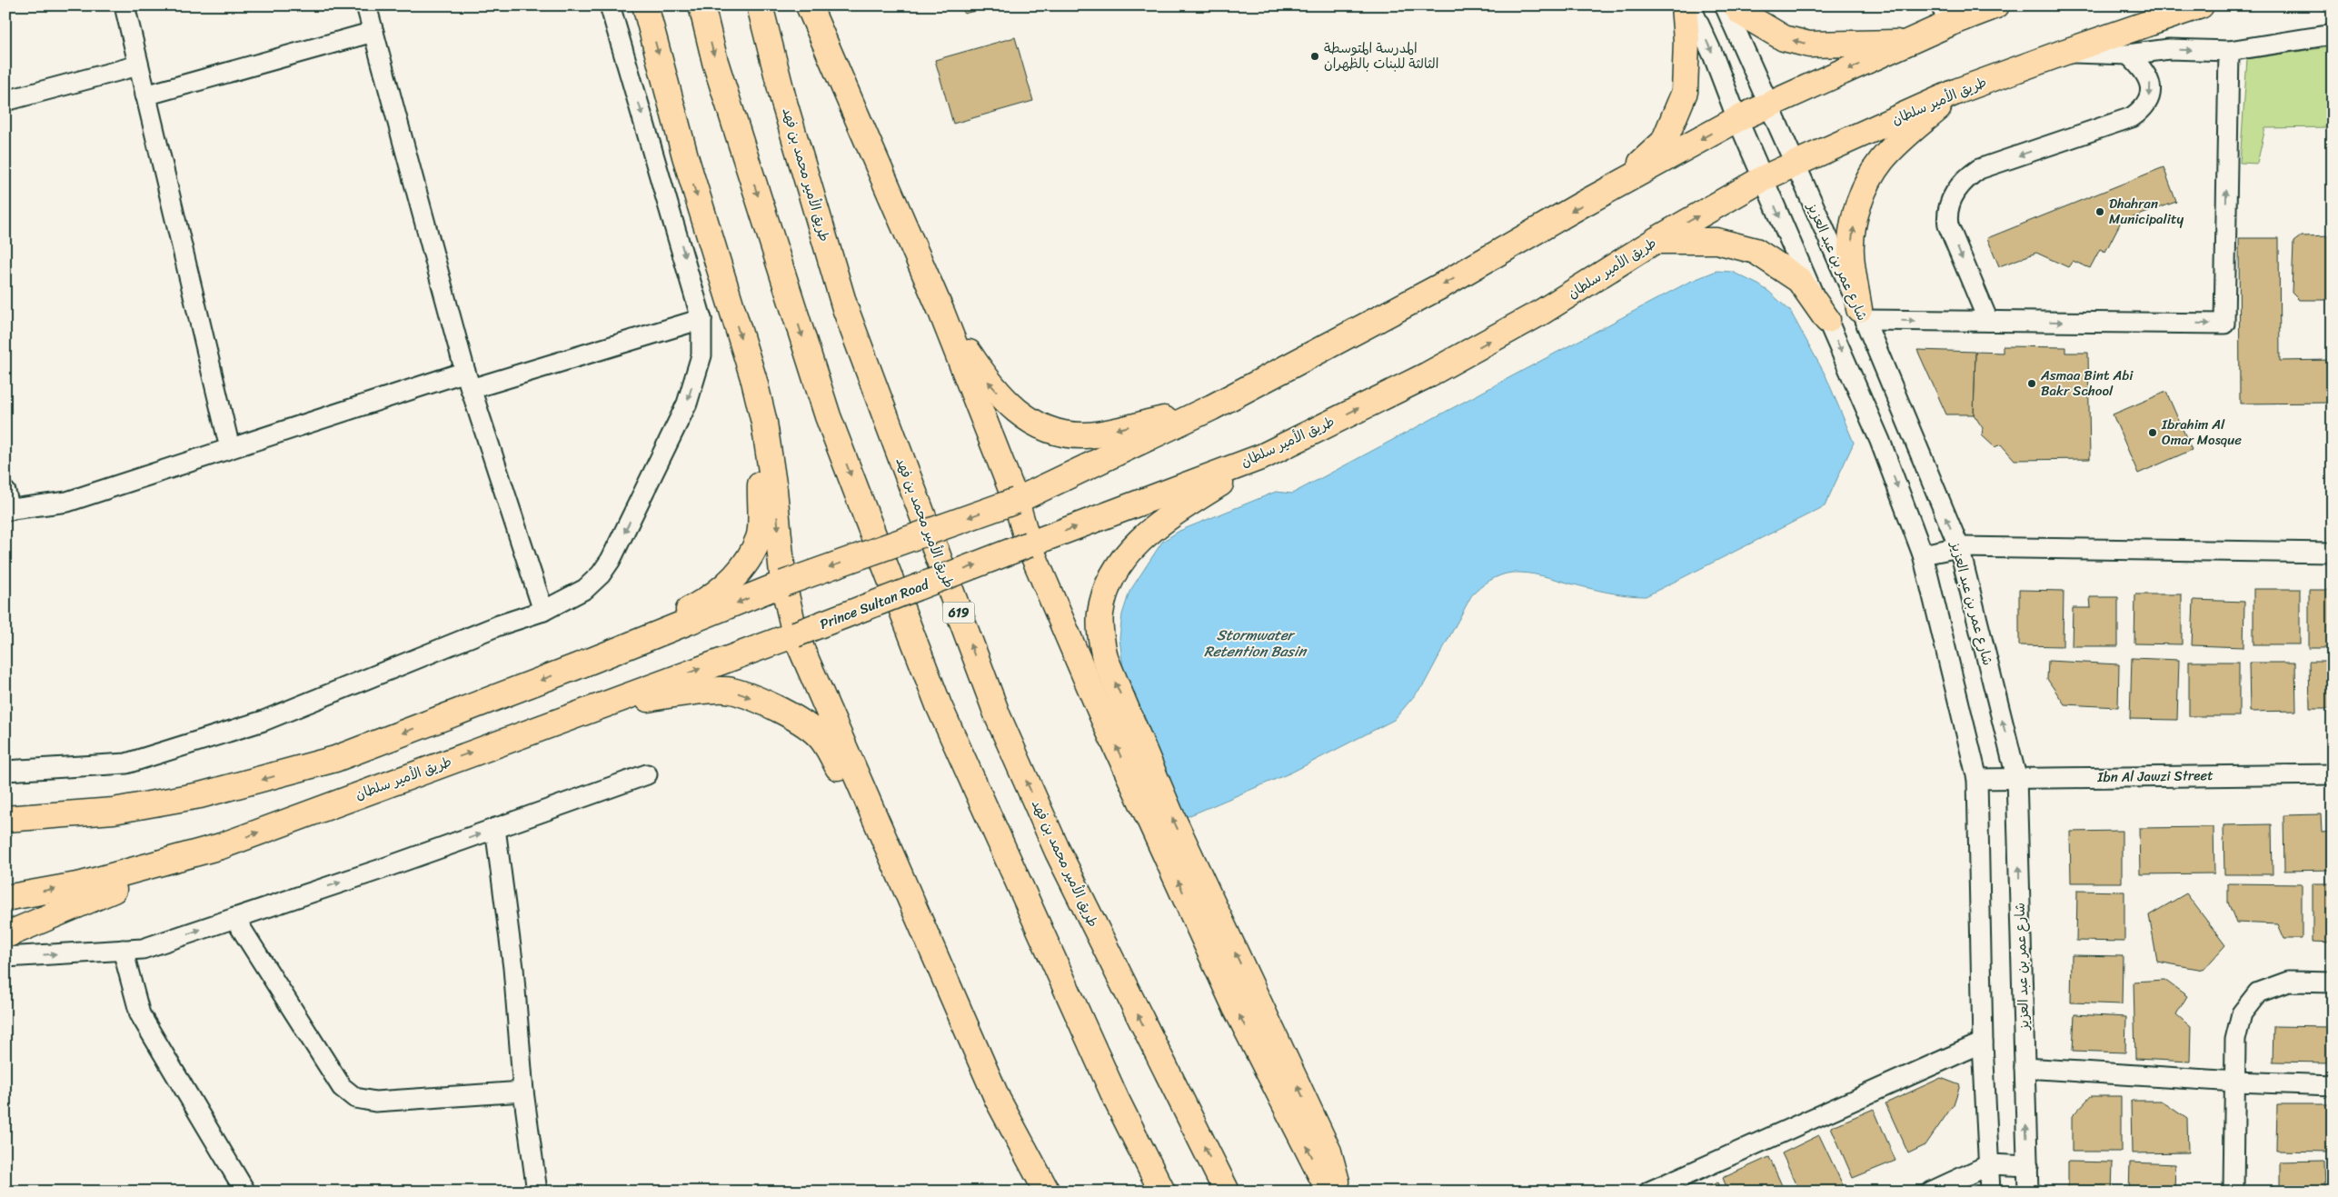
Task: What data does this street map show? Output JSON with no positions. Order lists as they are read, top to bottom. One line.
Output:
{"streets":{"main road":["طريق الأمير سلطان","طريق الأمير محمد بن فهد","Prince Sultan Road","619"],"street":["شارع عمر بن عبد العزيز","Ibn Al Jawzi Street"]},"crossings":[["طريق الأمير سلطان","شارع عمر بن عبد العزيز"],["طريق الأمير سلطان","Prince Sultan Road"],["شارع عمر بن عبد العزيز","Ibn Al Jawzi Street"]],"water":["Stormwater Retention Basin"],"places":["المدرسة المتوسطة الثالثة للبنات بالظهران","Dhahran Municipality","Asmaa Bint Abi Bakr School","Ibrahim Al Omar Mosque"]}
